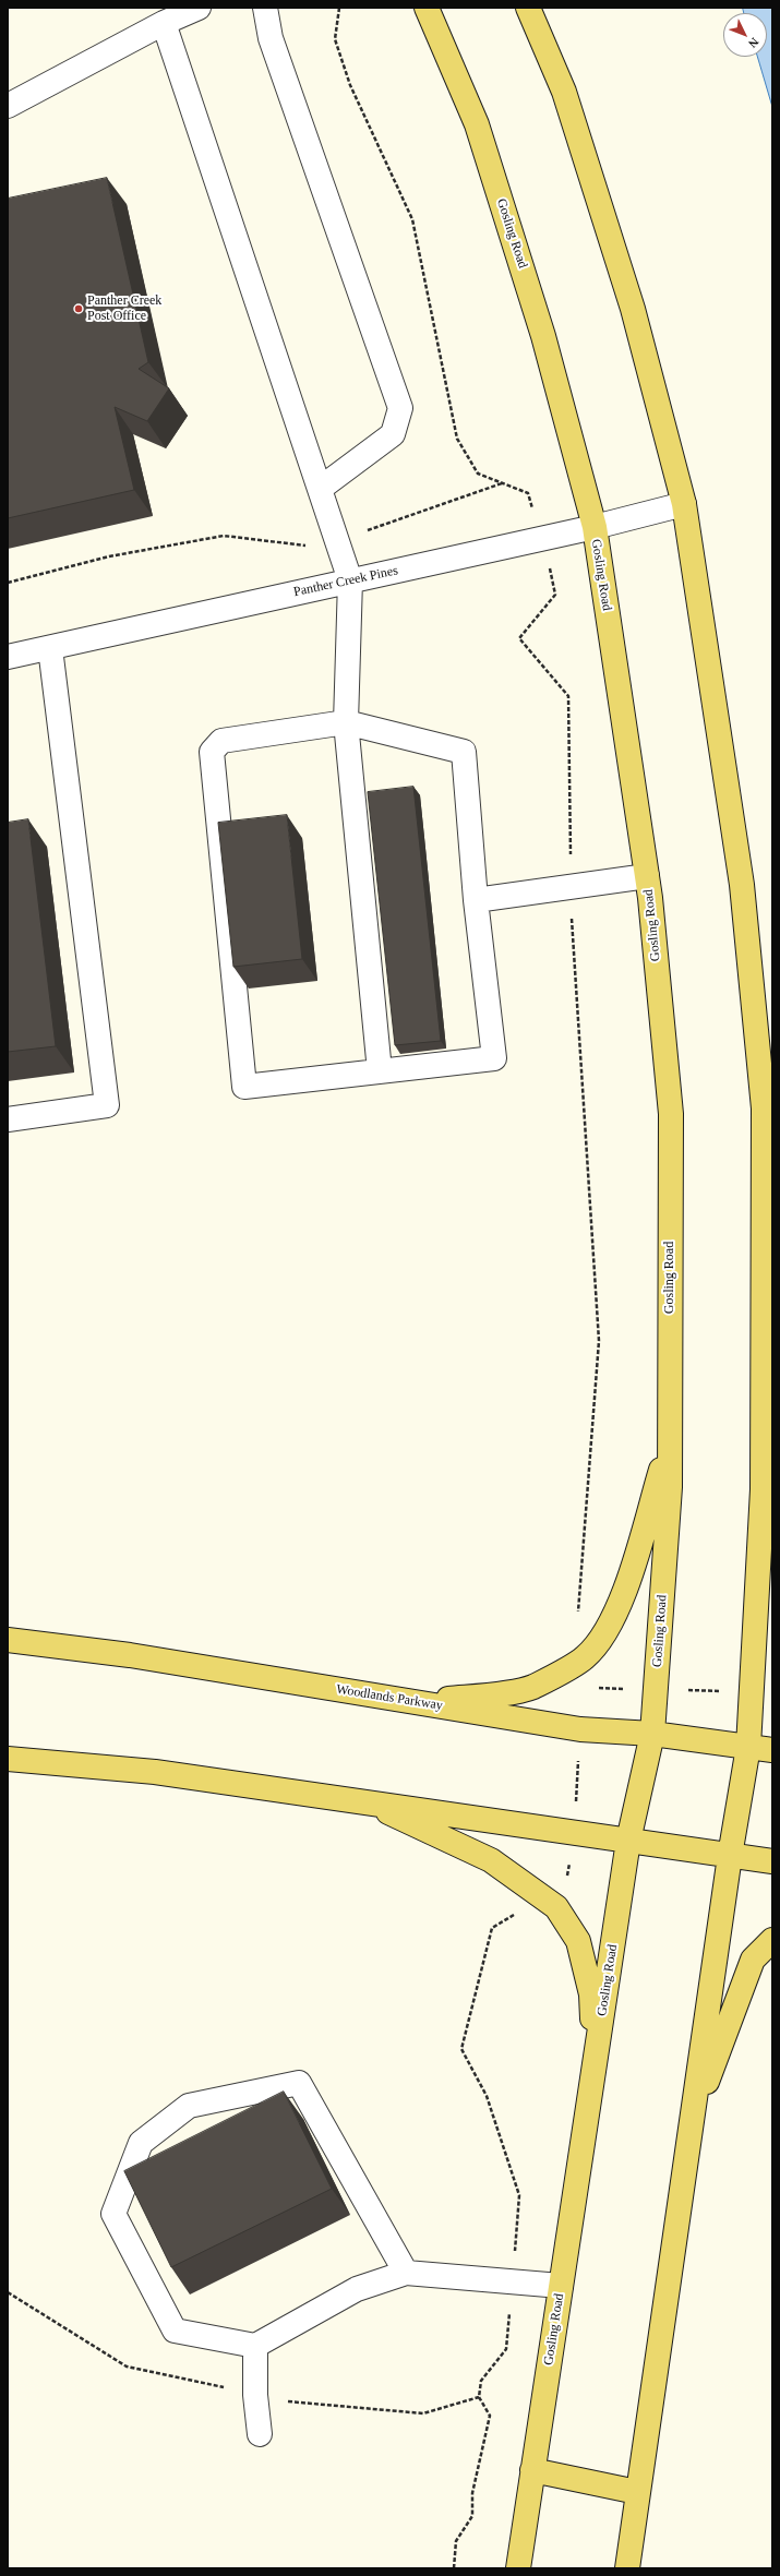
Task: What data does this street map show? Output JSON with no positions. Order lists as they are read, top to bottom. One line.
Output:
{"streets":{"main road":["Gosling Road","Woodlands Parkway"],"street":["Panther Creek Pines"]},"crossings":[["Gosling Road","Panther Creek Pines"],["Gosling Road","Woodlands Parkway"]],"places":["Panther Creek Post Office"],"north":"bottom right"}
